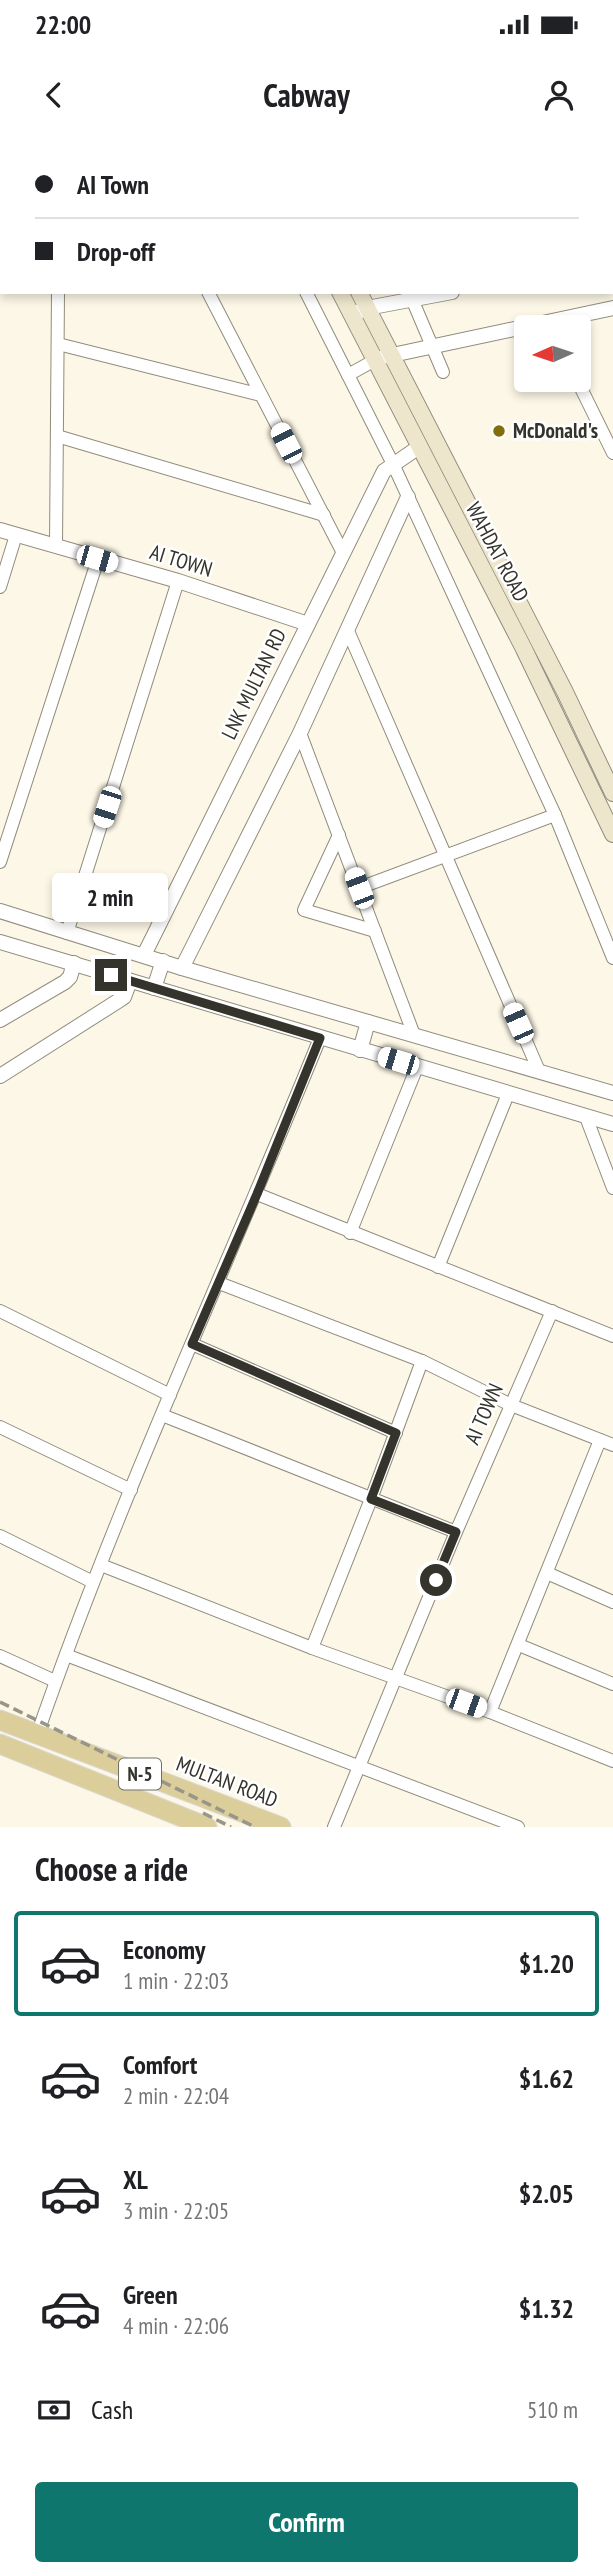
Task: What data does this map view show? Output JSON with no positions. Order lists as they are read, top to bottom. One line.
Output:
{"streets":{"main road":["WAHDAT ROAD","N-5","MULTAN ROAD"],"street":["AI TOWN","LNK MULTAN RD"]},"crossings":[["WAHDAT ROAD","LNK MULTAN RD"],["AI TOWN","LNK MULTAN RD"]],"places":["McDonald's"],"north":"left","page":{"status":"22:00","header":"Cabway","banner":["AI Town","Drop-off"],"bubble":"2 min","heading":"Choose a ride","list":[{"name":"Economy","note":"1 min · 22:03","value":"$1.20"},{"name":"Comfort","note":"2 min · 22:04","value":"$1.62"},{"name":"XL","note":"3 min · 22:05","value":"$2.05"},{"name":"Green","note":"4 min · 22:06","value":"$1.32"}],"pay":["Cash","510 m"],"buttons":"Confirm"}}
